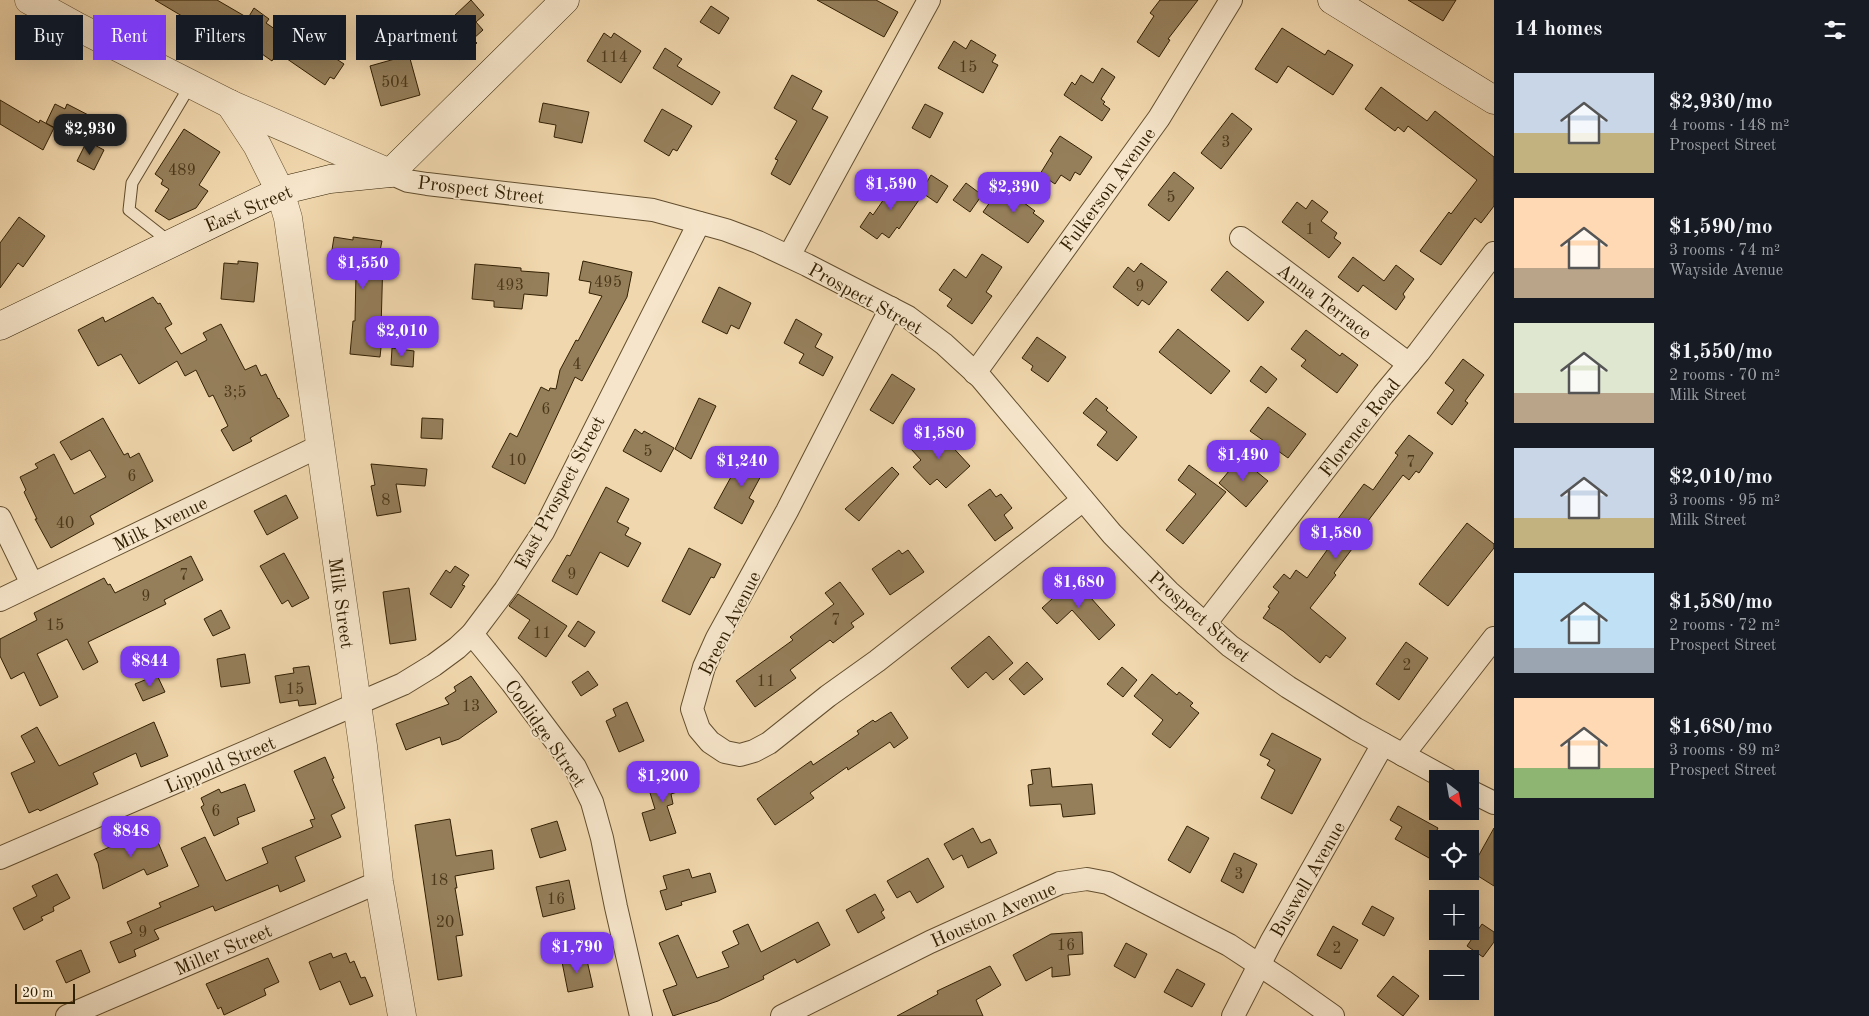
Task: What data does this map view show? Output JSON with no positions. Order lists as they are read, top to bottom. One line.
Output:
{"streets":{"street":["Prospect Street","Fulkerson Avenue","East Street","Anna Terrace","Florence Road","East Prospect Street","Milk Avenue","Milk Street","Breen Avenue","Coolidge Street","Lippold Street","Buswell Avenue","Houston Avenue","Miller Street"]},"crossings":[["Prospect Street","Fulkerson Avenue"],["Prospect Street","East Street"],["Prospect Street","Florence Road"],["Prospect Street","East Prospect Street"],["Prospect Street","Breen Avenue"],["Prospect Street","Buswell Avenue"],["East Street","Milk Street"],["Anna Terrace","Florence Road"],["East Prospect Street","Milk Street"],["East Prospect Street","Coolidge Street"],["East Prospect Street","Lippold Street"],["Milk Avenue","Milk Street"],["Milk Street","Lippold Street"],["Milk Street","Miller Street"],["Buswell Avenue","Houston Avenue"]],"house_numbers":["114","15","504","3","489","5","1","495","493","9","4","3;5","6","5","10","7","6","8","40","9","7","9","7","15","11","2","11","15","13","6","3","18","16","20","9","16","2"],"scale_bar":"20 m","north":"bottom right","page":{"heading":"14 homes","chip":["Buy","Rent","Filters","New","Apartment"],"list":[{"name":"$2,930/mo","note":"4 rooms · 148 m² · Prospect Street"},{"name":"$1,590/mo","note":"3 rooms · 74 m² · Wayside Avenue"},{"name":"$1,550/mo","note":"2 rooms · 70 m² · Milk Street"},{"name":"$2,010/mo","note":"3 rooms · 95 m² · Milk Street"},{"name":"$1,580/mo","note":"2 rooms · 72 m² · Prospect Street"},{"name":"$1,680/mo","note":"3 rooms · 89 m² · Prospect Street"}],"price":["$2,930","$1,590","$2,390","$1,550","$2,010","$1,580","$1,490","$1,240","$1,580","$1,680","$844","$1,200","$848","$1,790"],"map_buttons":["+","−"],"scale":"20 m"}}
